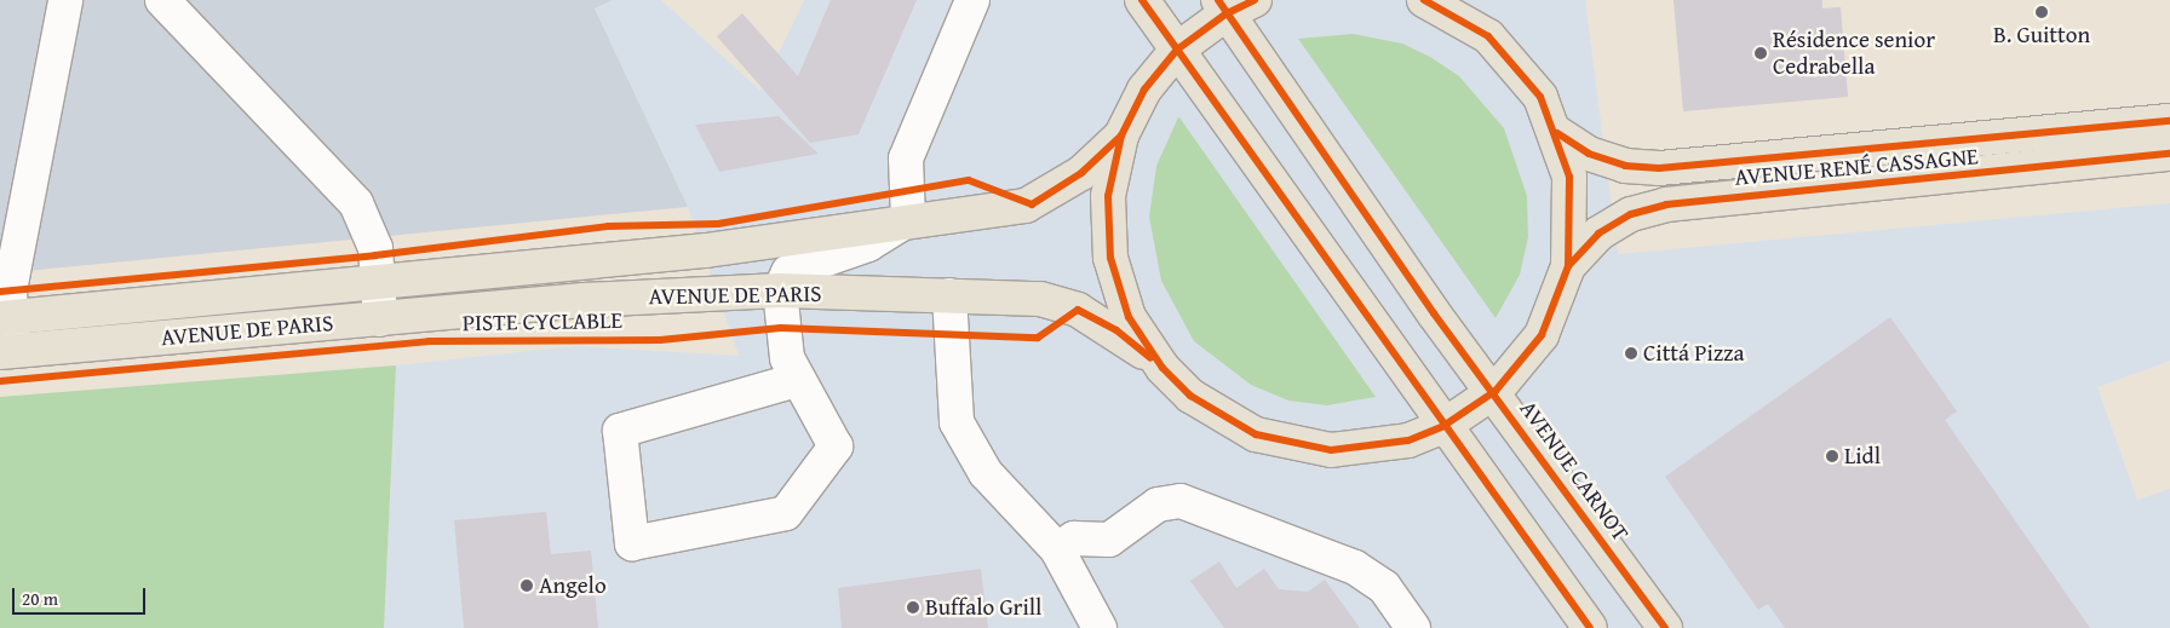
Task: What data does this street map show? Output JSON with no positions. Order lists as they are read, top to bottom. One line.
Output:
{"streets":{"main road":["AVENUE RENÉ CASSAGNE","AVENUE DE PARIS","AVENUE CARNOT"],"cycle path":["PISTE CYCLABLE"]},"places":["B. Guitton","Résidence senior Cedrabella","Cittá Pizza","Lidl","Angelo","Buffalo Grill"],"scale_bar":"20 m"}
